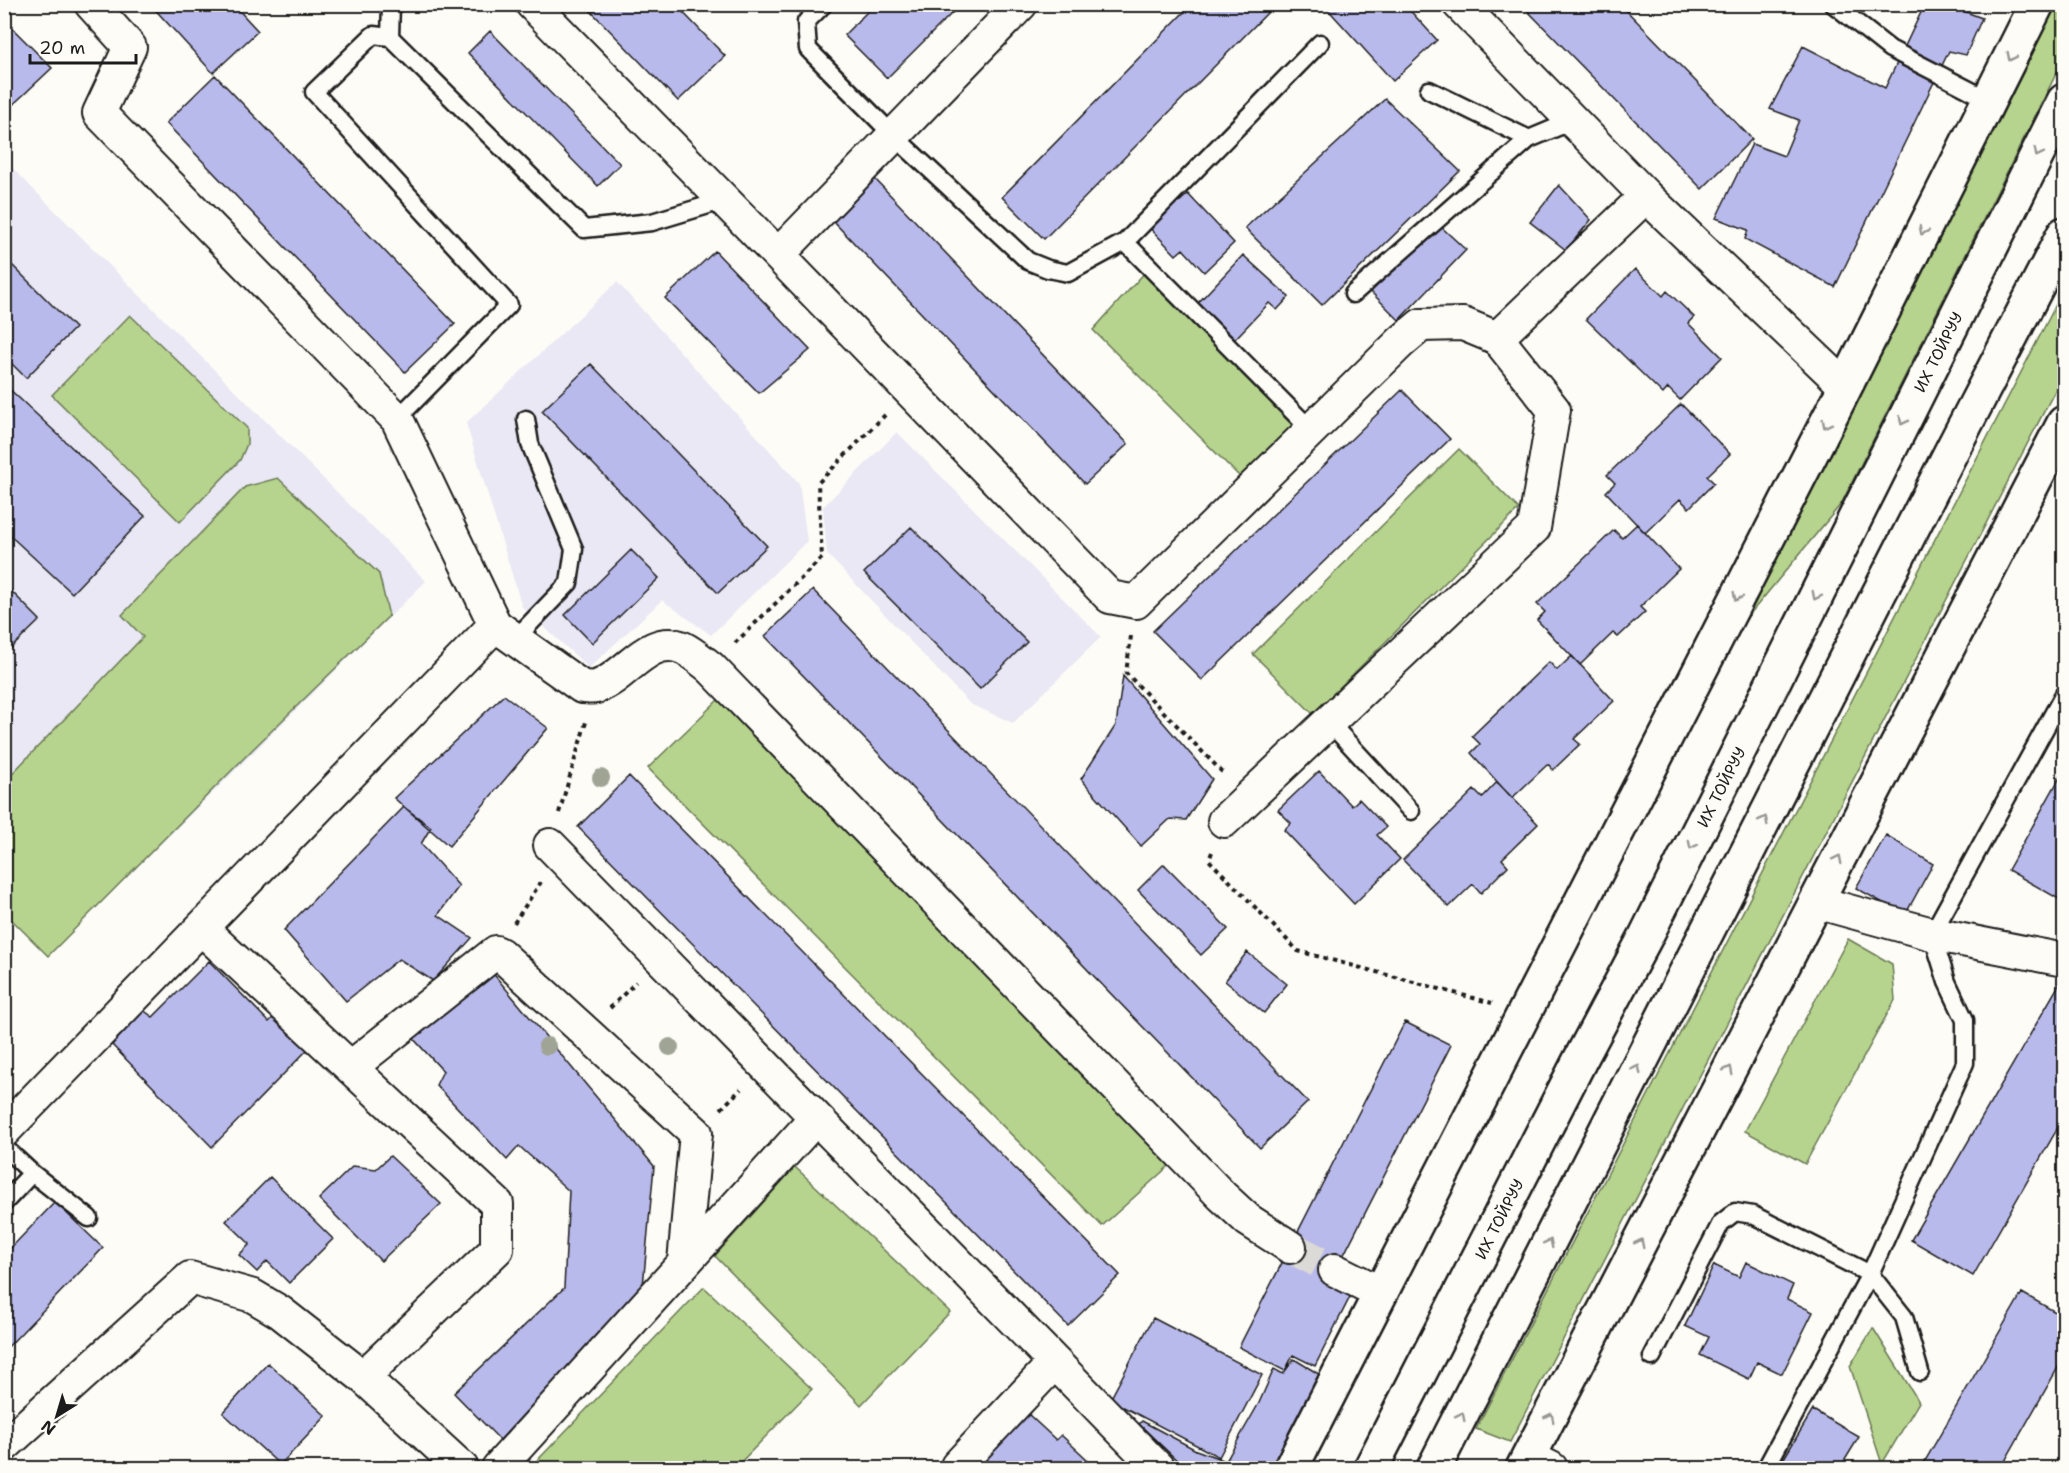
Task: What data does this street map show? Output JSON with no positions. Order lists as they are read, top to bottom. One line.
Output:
{"streets":{"main road":["ИХ ТОЙРУУ"]},"scale_bar":"20 m","north":"bottom left"}
